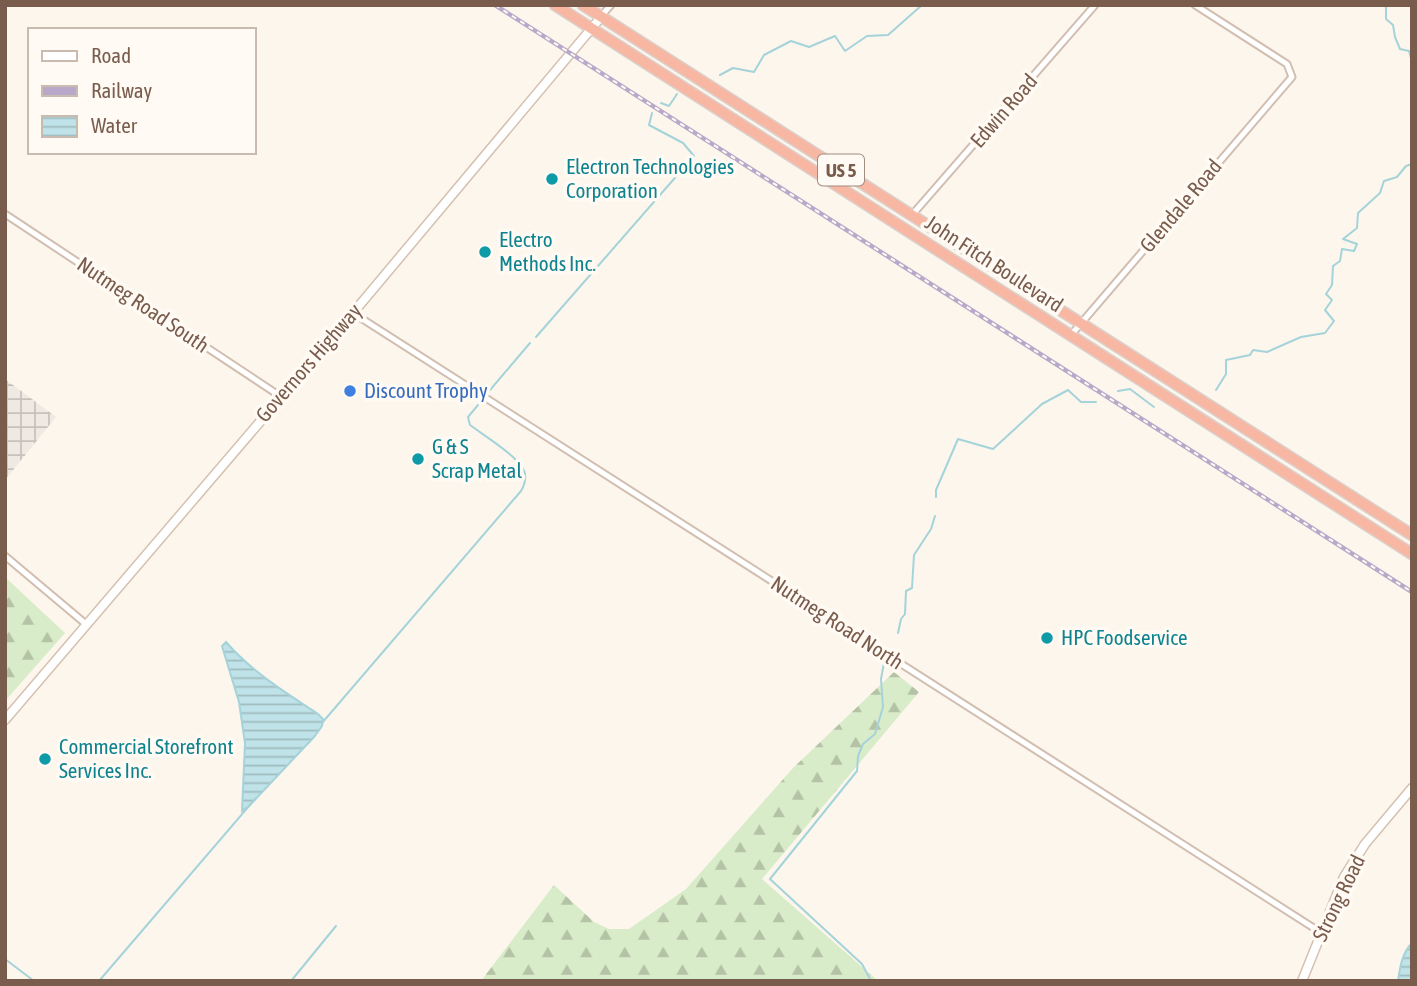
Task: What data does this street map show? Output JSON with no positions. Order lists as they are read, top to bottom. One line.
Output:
{"streets":{"highway":["US 5","John Fitch Boulevard"],"street":["Edwin Road","Glendale Road","Nutmeg Road South","Governors Highway","Nutmeg Road North","Strong Road"]},"crossings":[["Edwin Road","John Fitch Boulevard"],["Glendale Road","John Fitch Boulevard"],["John Fitch Boulevard","Governors Highway"],["Nutmeg Road South","Governors Highway"],["Governors Highway","Nutmeg Road North"],["Nutmeg Road North","Strong Road"]],"places":["Electron Technologies Corporation","Electro Methods Inc.","Discount Trophy","G & S Scrap Metal","HPC Foodservice","Commercial Storefront Services Inc."],"legend":["Road","Railway","Water"]}
